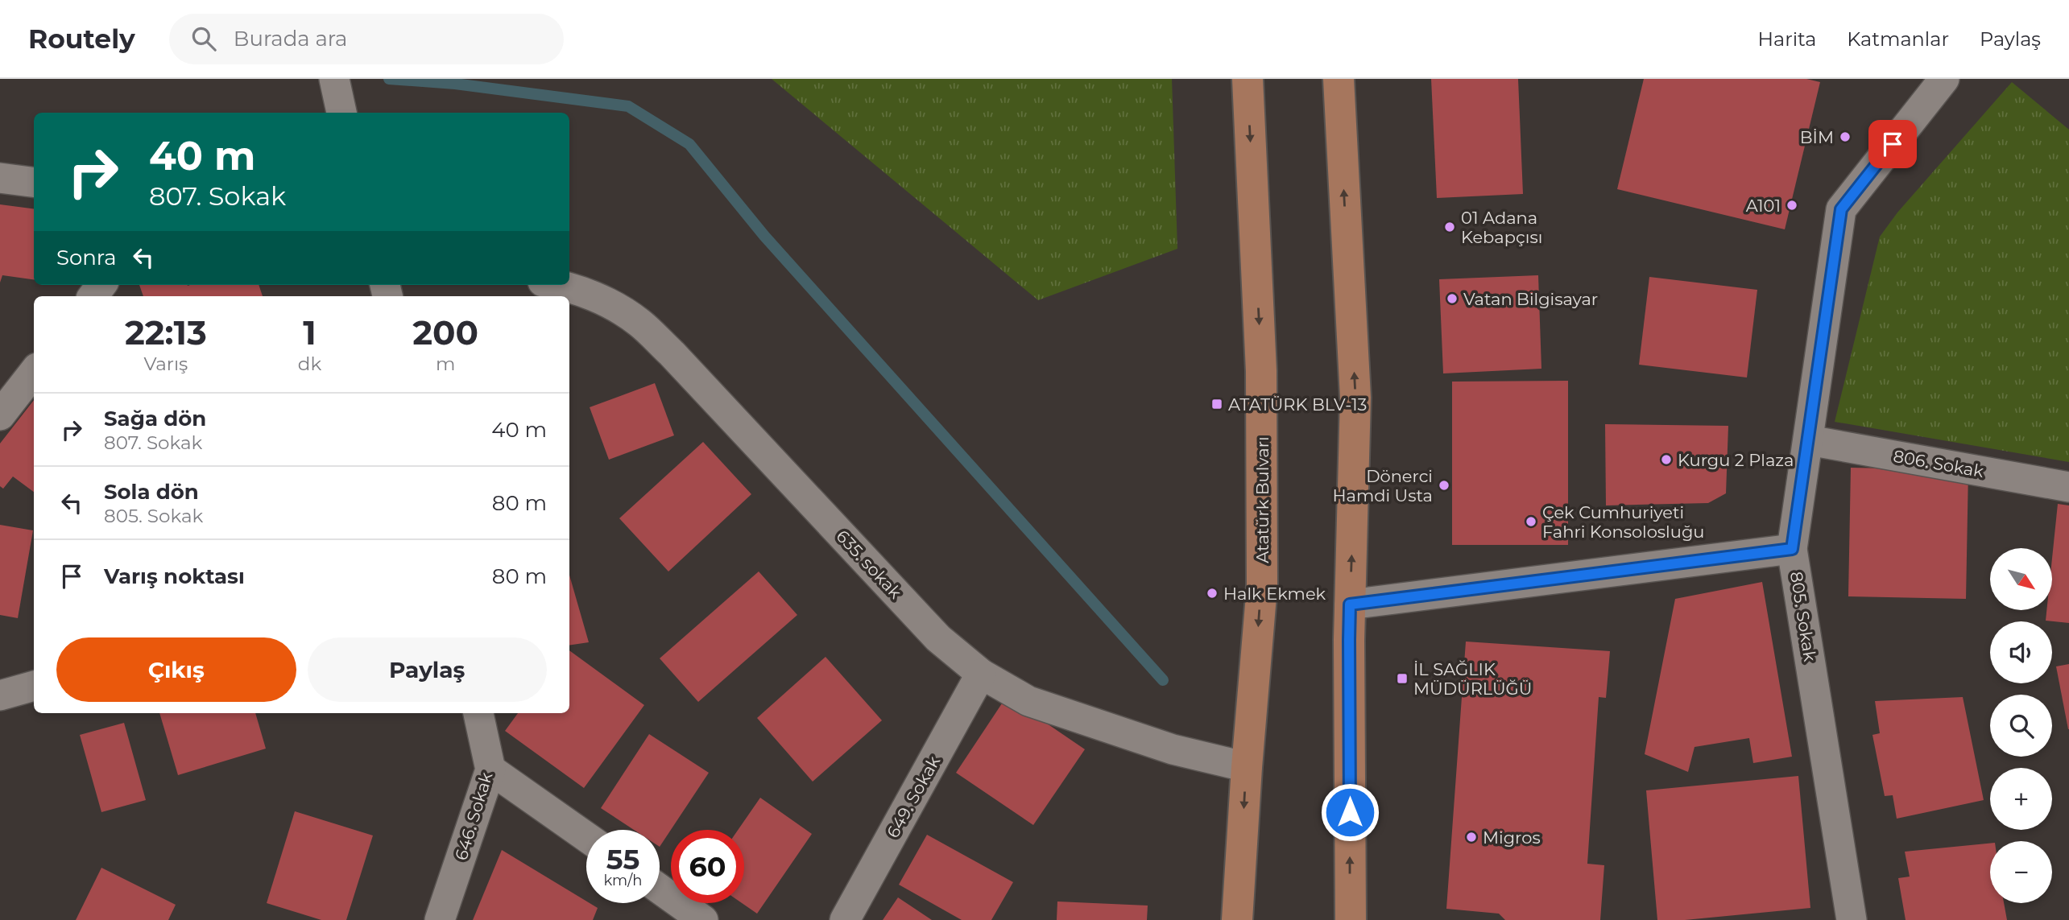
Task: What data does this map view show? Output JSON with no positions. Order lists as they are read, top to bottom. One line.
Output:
{"streets":{"main road":["Atatürk Bulvarı"],"street":["806. Sokak","635. sokak","805. Sokak","649. Sokak","646. Sokak"]},"crossings":[["806. Sokak","805. Sokak"],["Atatürk Bulvarı","635. sokak"],["635. sokak","649. Sokak"]],"places":{"other":["BİM","A101","01 Adana Kebapçısı","Vatan Bilgisayar","Kurgu 2 Plaza","Dönerci Hamdi Usta","Çek Cumhuriyeti Fahri Konsolosluğu","Halk Ekmek","Migros"],"transit":["ATATÜRK BLV-13","İL SAĞLIK MÜDÜRLÜĞÜ"]},"north":"bottom right","page":{"header":"Routely","search":"Burada ara","nav":["Harita","Katmanlar","Paylaş"],"turn":["40 m","807. Sokak"],"then":"Sonra","eta":["22:13","Varış","1","dk","200","m"],"list":[{"name":"Sağa dön","note":"807. Sokak","value":"40 m"},{"name":"Sola dön","note":"805. Sokak","value":"80 m"},{"name":"Varış noktası","value":"80 m"}],"map_buttons":["+","−"],"buttons":["Çıkış","Paylaş"],"speed":"55 km/h","limit":"60"}}
